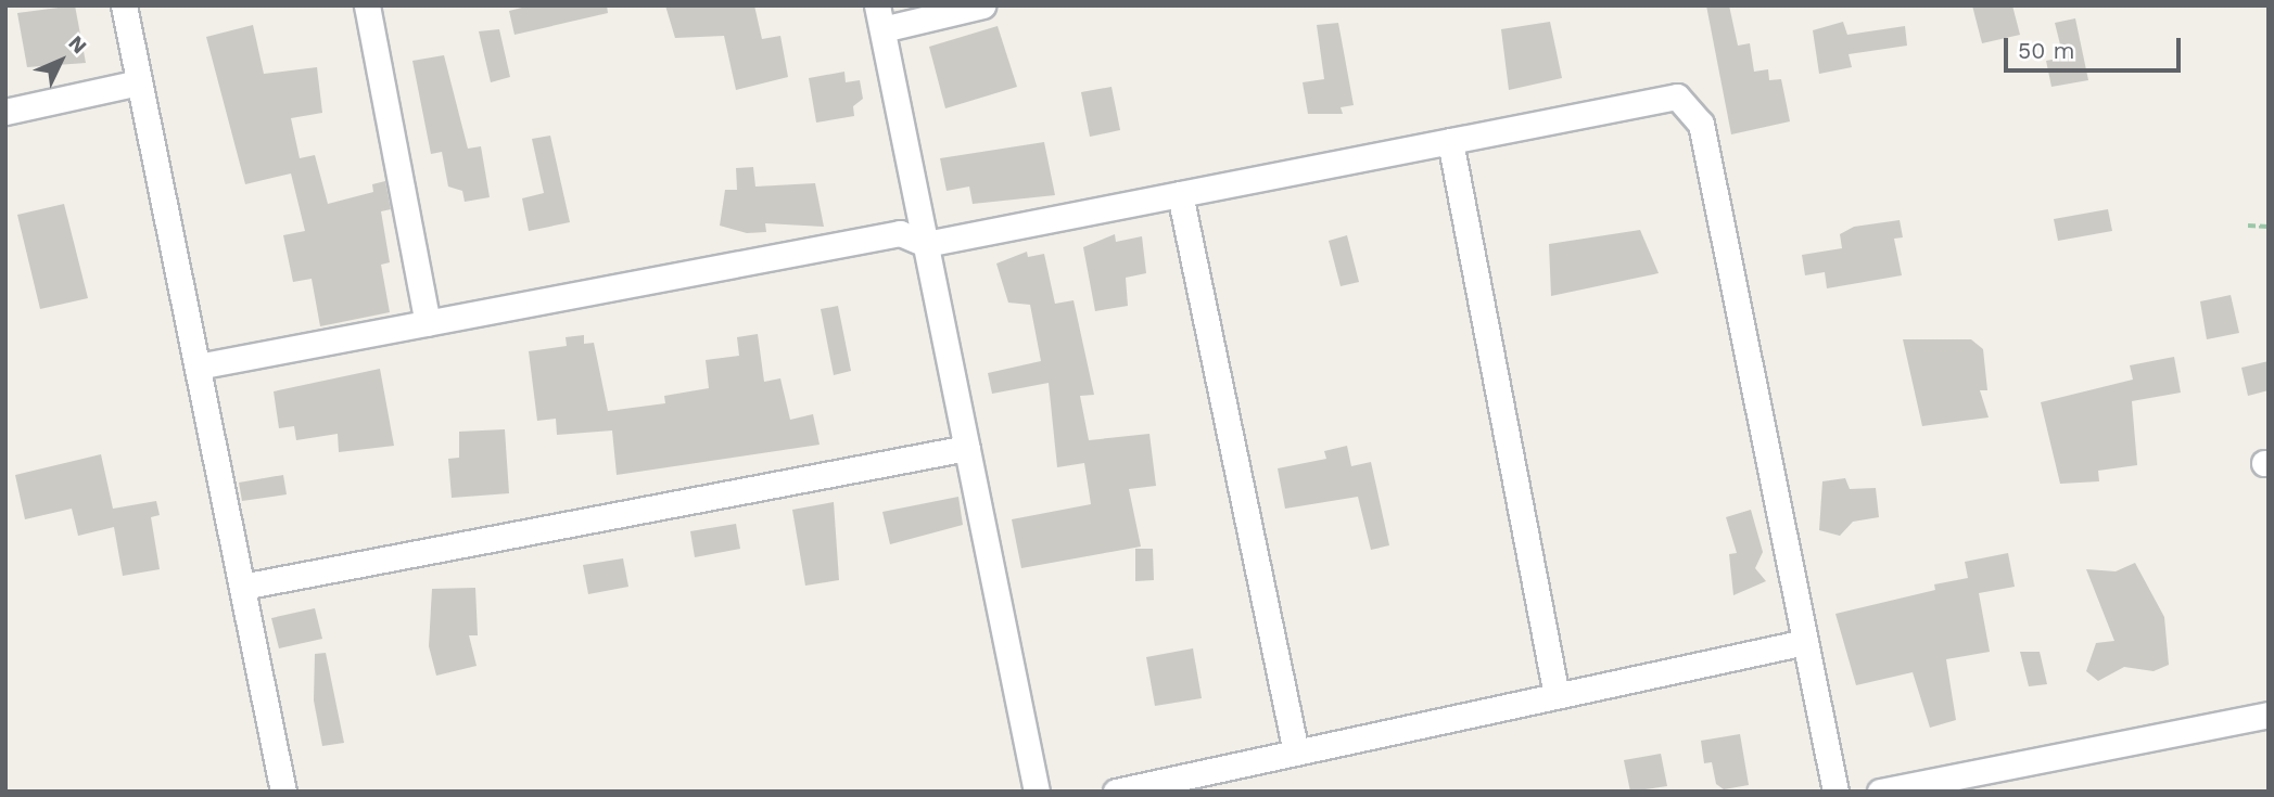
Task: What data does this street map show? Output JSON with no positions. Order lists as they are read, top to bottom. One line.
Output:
{"scale_bar":"50 m","north":"top right"}
